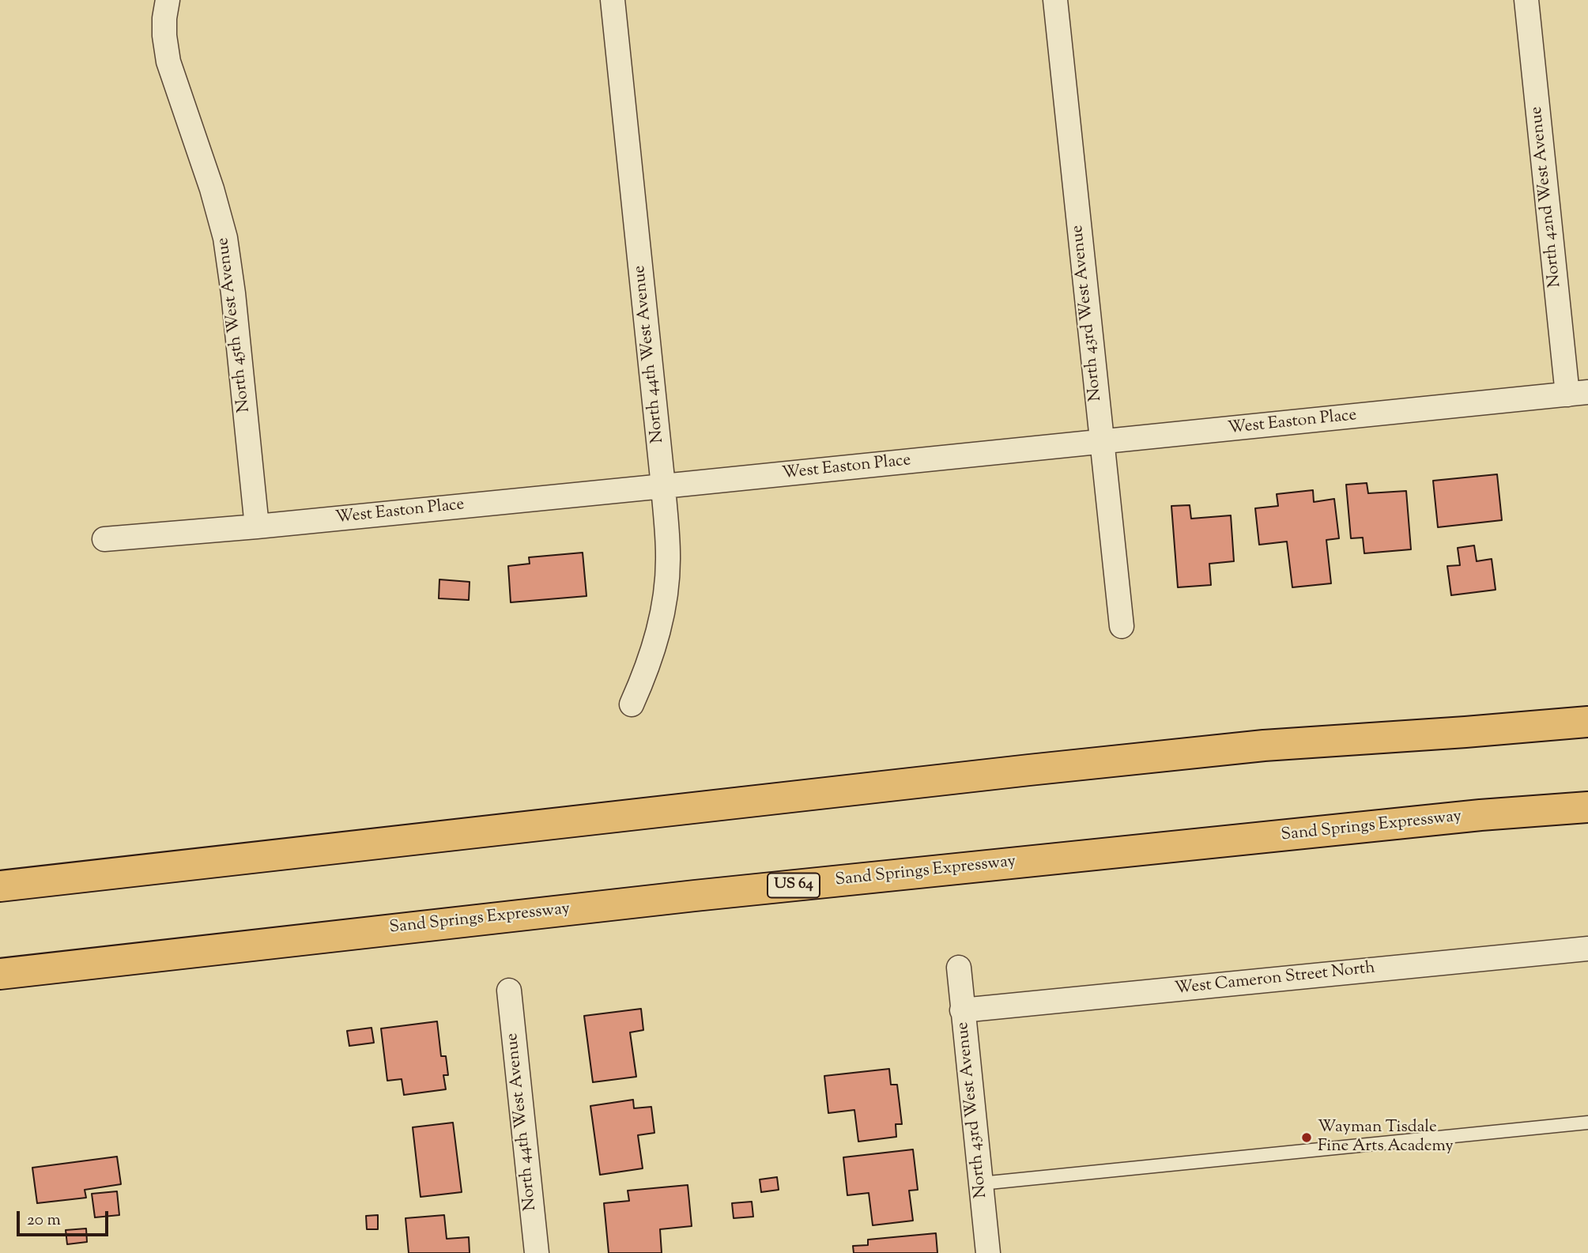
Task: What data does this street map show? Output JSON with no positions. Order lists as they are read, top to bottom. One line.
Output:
{"streets":{"highway":["Sand Springs Expressway","US 64"],"street":["North 42nd West Avenue","North 43rd West Avenue","North 45th West Avenue","North 44th West Avenue","West Easton Place","West Cameron Street North"]},"crossings":[["North 42nd West Avenue","West Easton Place"],["North 43rd West Avenue","West Easton Place"],["North 43rd West Avenue","West Cameron Street North"],["North 45th West Avenue","West Easton Place"],["North 44th West Avenue","West Easton Place"]],"places":["Wayman Tisdale Fine Arts Academy"],"scale_bar":"20 m"}
